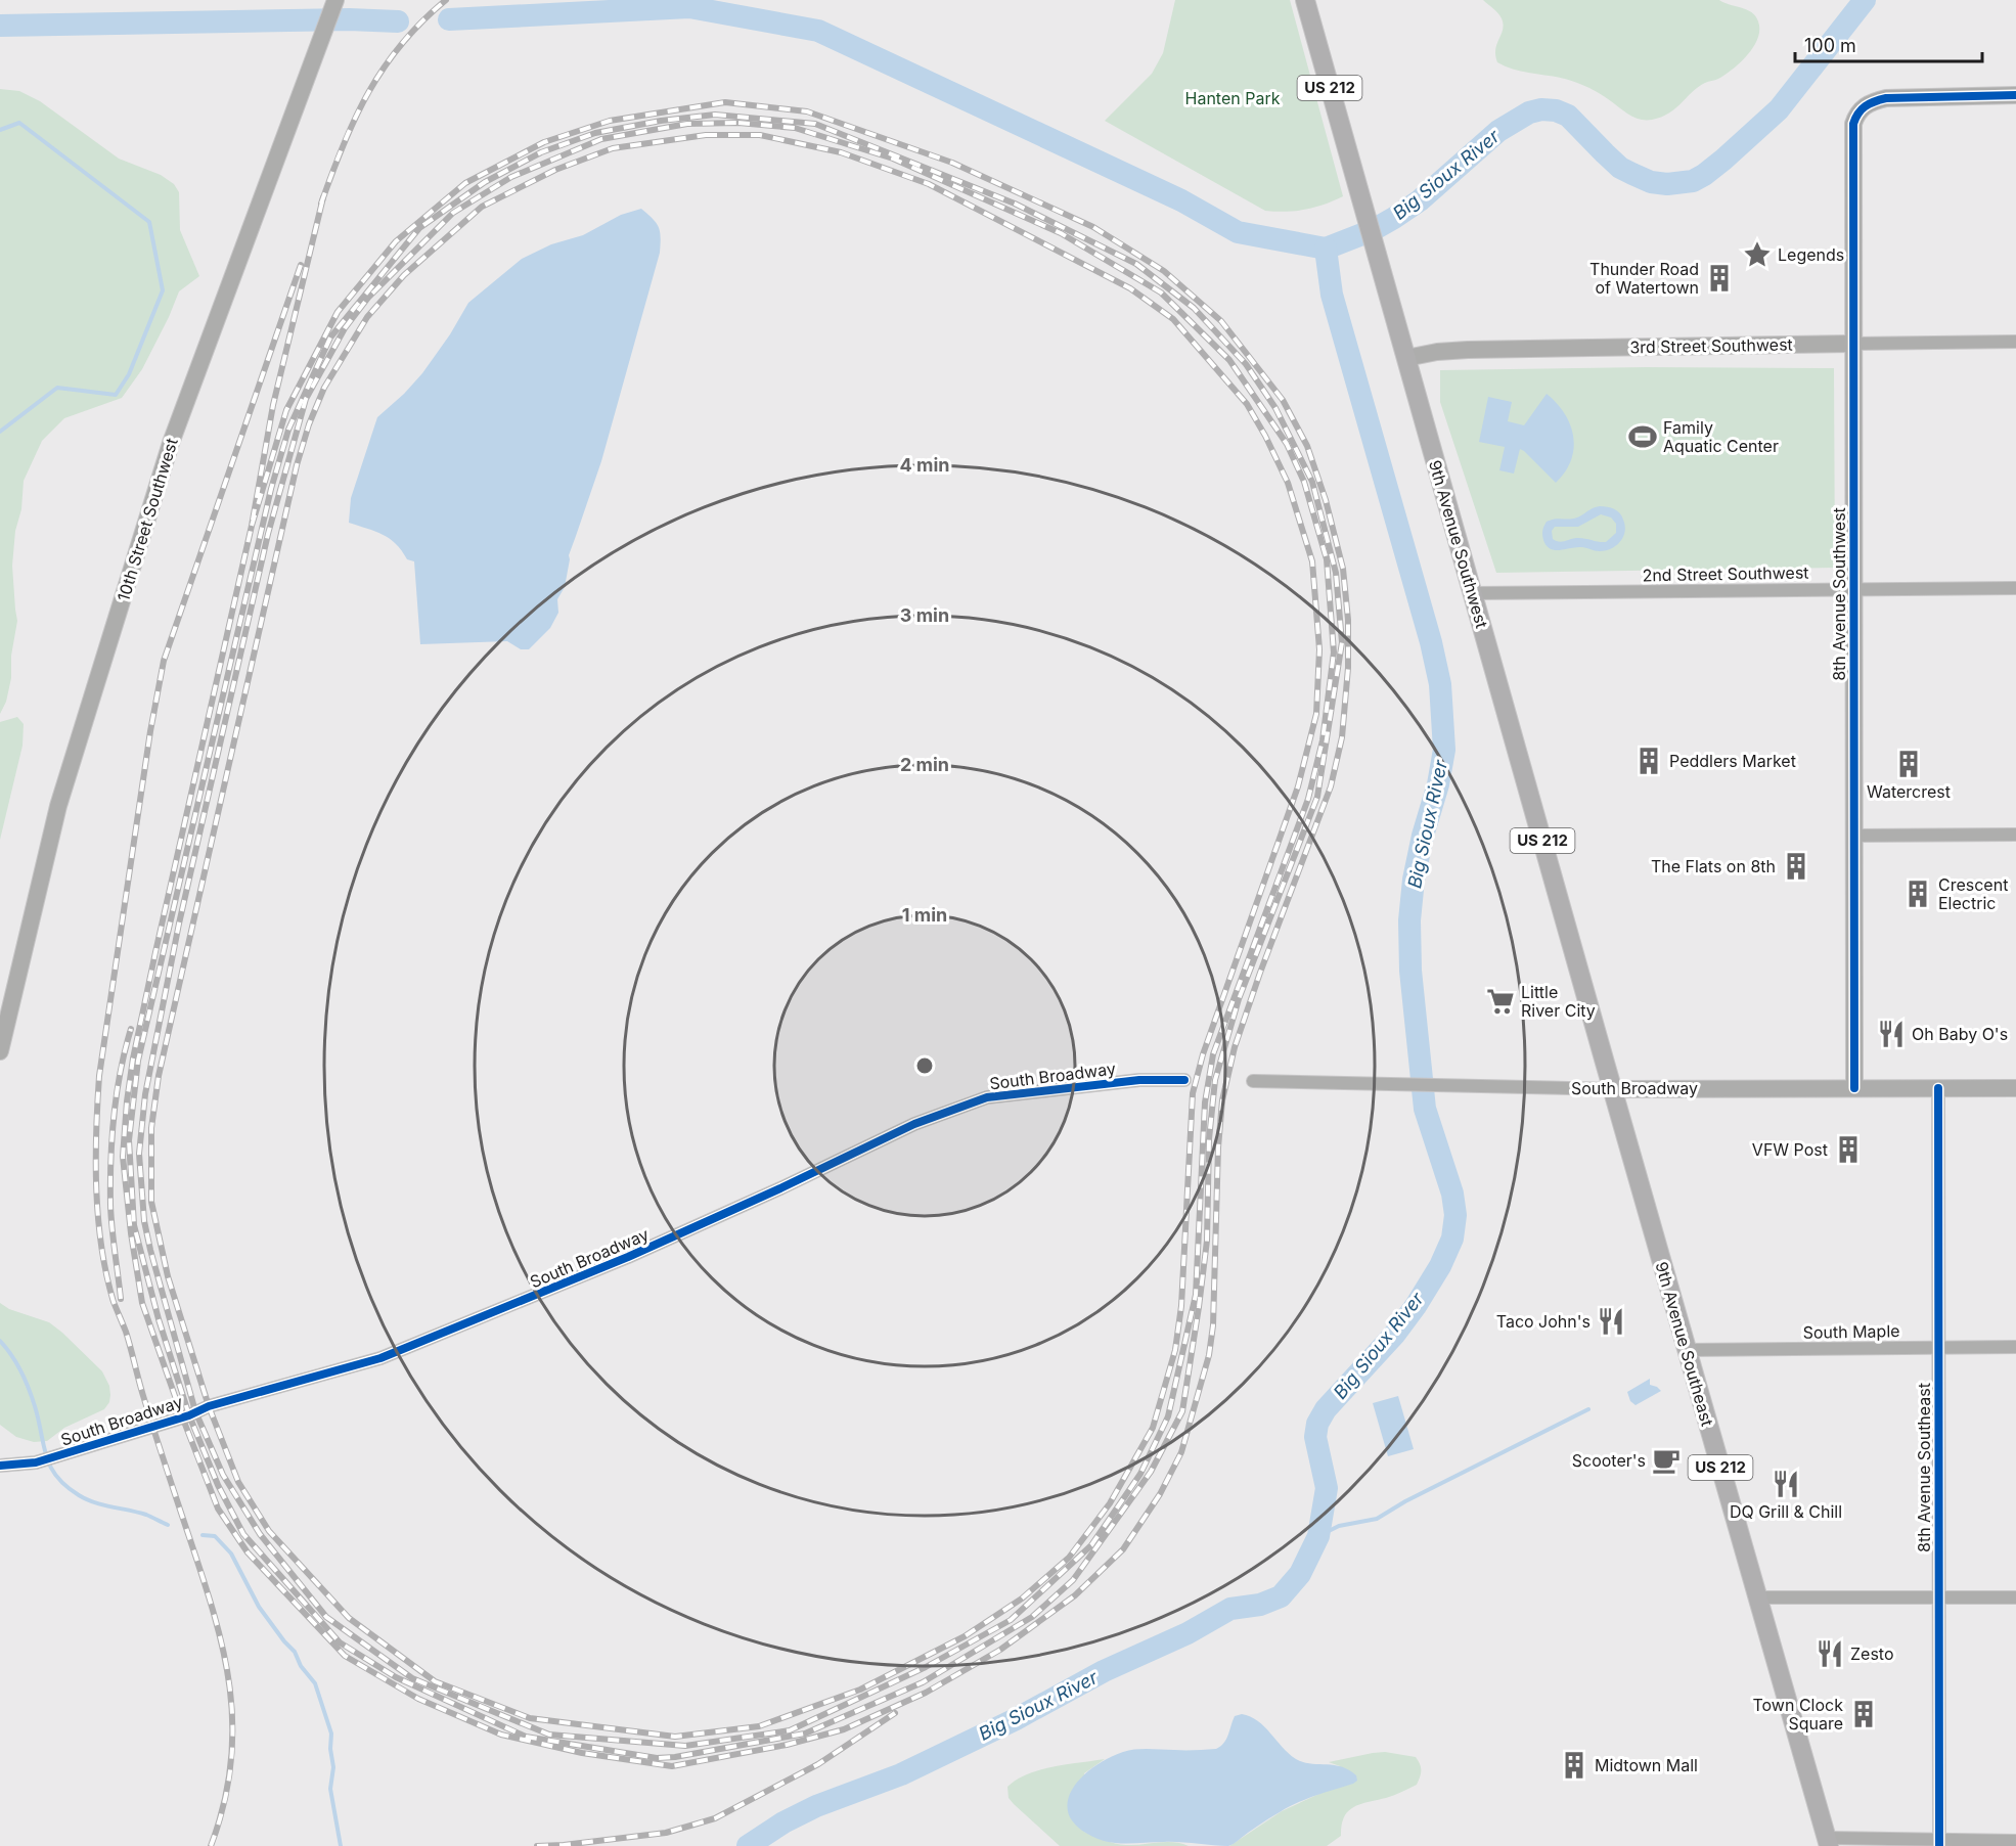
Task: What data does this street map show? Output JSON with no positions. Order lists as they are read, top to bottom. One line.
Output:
{"streets":{"main road":["US 212","9th Avenue Southwest","9th Avenue Southeast"],"street":["3rd Street Southwest","10th Street Southwest","2nd Street Southwest","8th Avenue Southwest","South Broadway","South Maple","8th Avenue Southeast"]},"crossings":[["3rd Street Southwest","9th Avenue Southwest"],["3rd Street Southwest","8th Avenue Southwest"],["9th Avenue Southwest","2nd Street Southwest"],["9th Avenue Southwest","South Broadway"],["9th Avenue Southwest","9th Avenue Southeast"],["2nd Street Southwest","8th Avenue Southwest"],["8th Avenue Southwest","South Broadway"],["South Broadway","9th Avenue Southeast"],["South Broadway","8th Avenue Southeast"],["South Maple","9th Avenue Southeast"],["South Maple","8th Avenue Southeast"]],"water":["Big Sioux River"],"parks":["Hanten Park"],"places":{"place":["Legends"],"building":["Thunder Road of Watertown","Peddlers Market","Watercrest","The Flats on 8th","Crescent Electric","VFW Post","Town Clock Square","Midtown Mall"],"sports":["Family Aquatic Center"],"supermarket":["Little River City"],"restaurant":["Oh Baby O's","Taco John's","DQ Grill & Chill","Zesto"],"cafe":["Scooter's"]},"scale_bar":"100 m","rings":["4 min","3 min","2 min","1 min"]}
